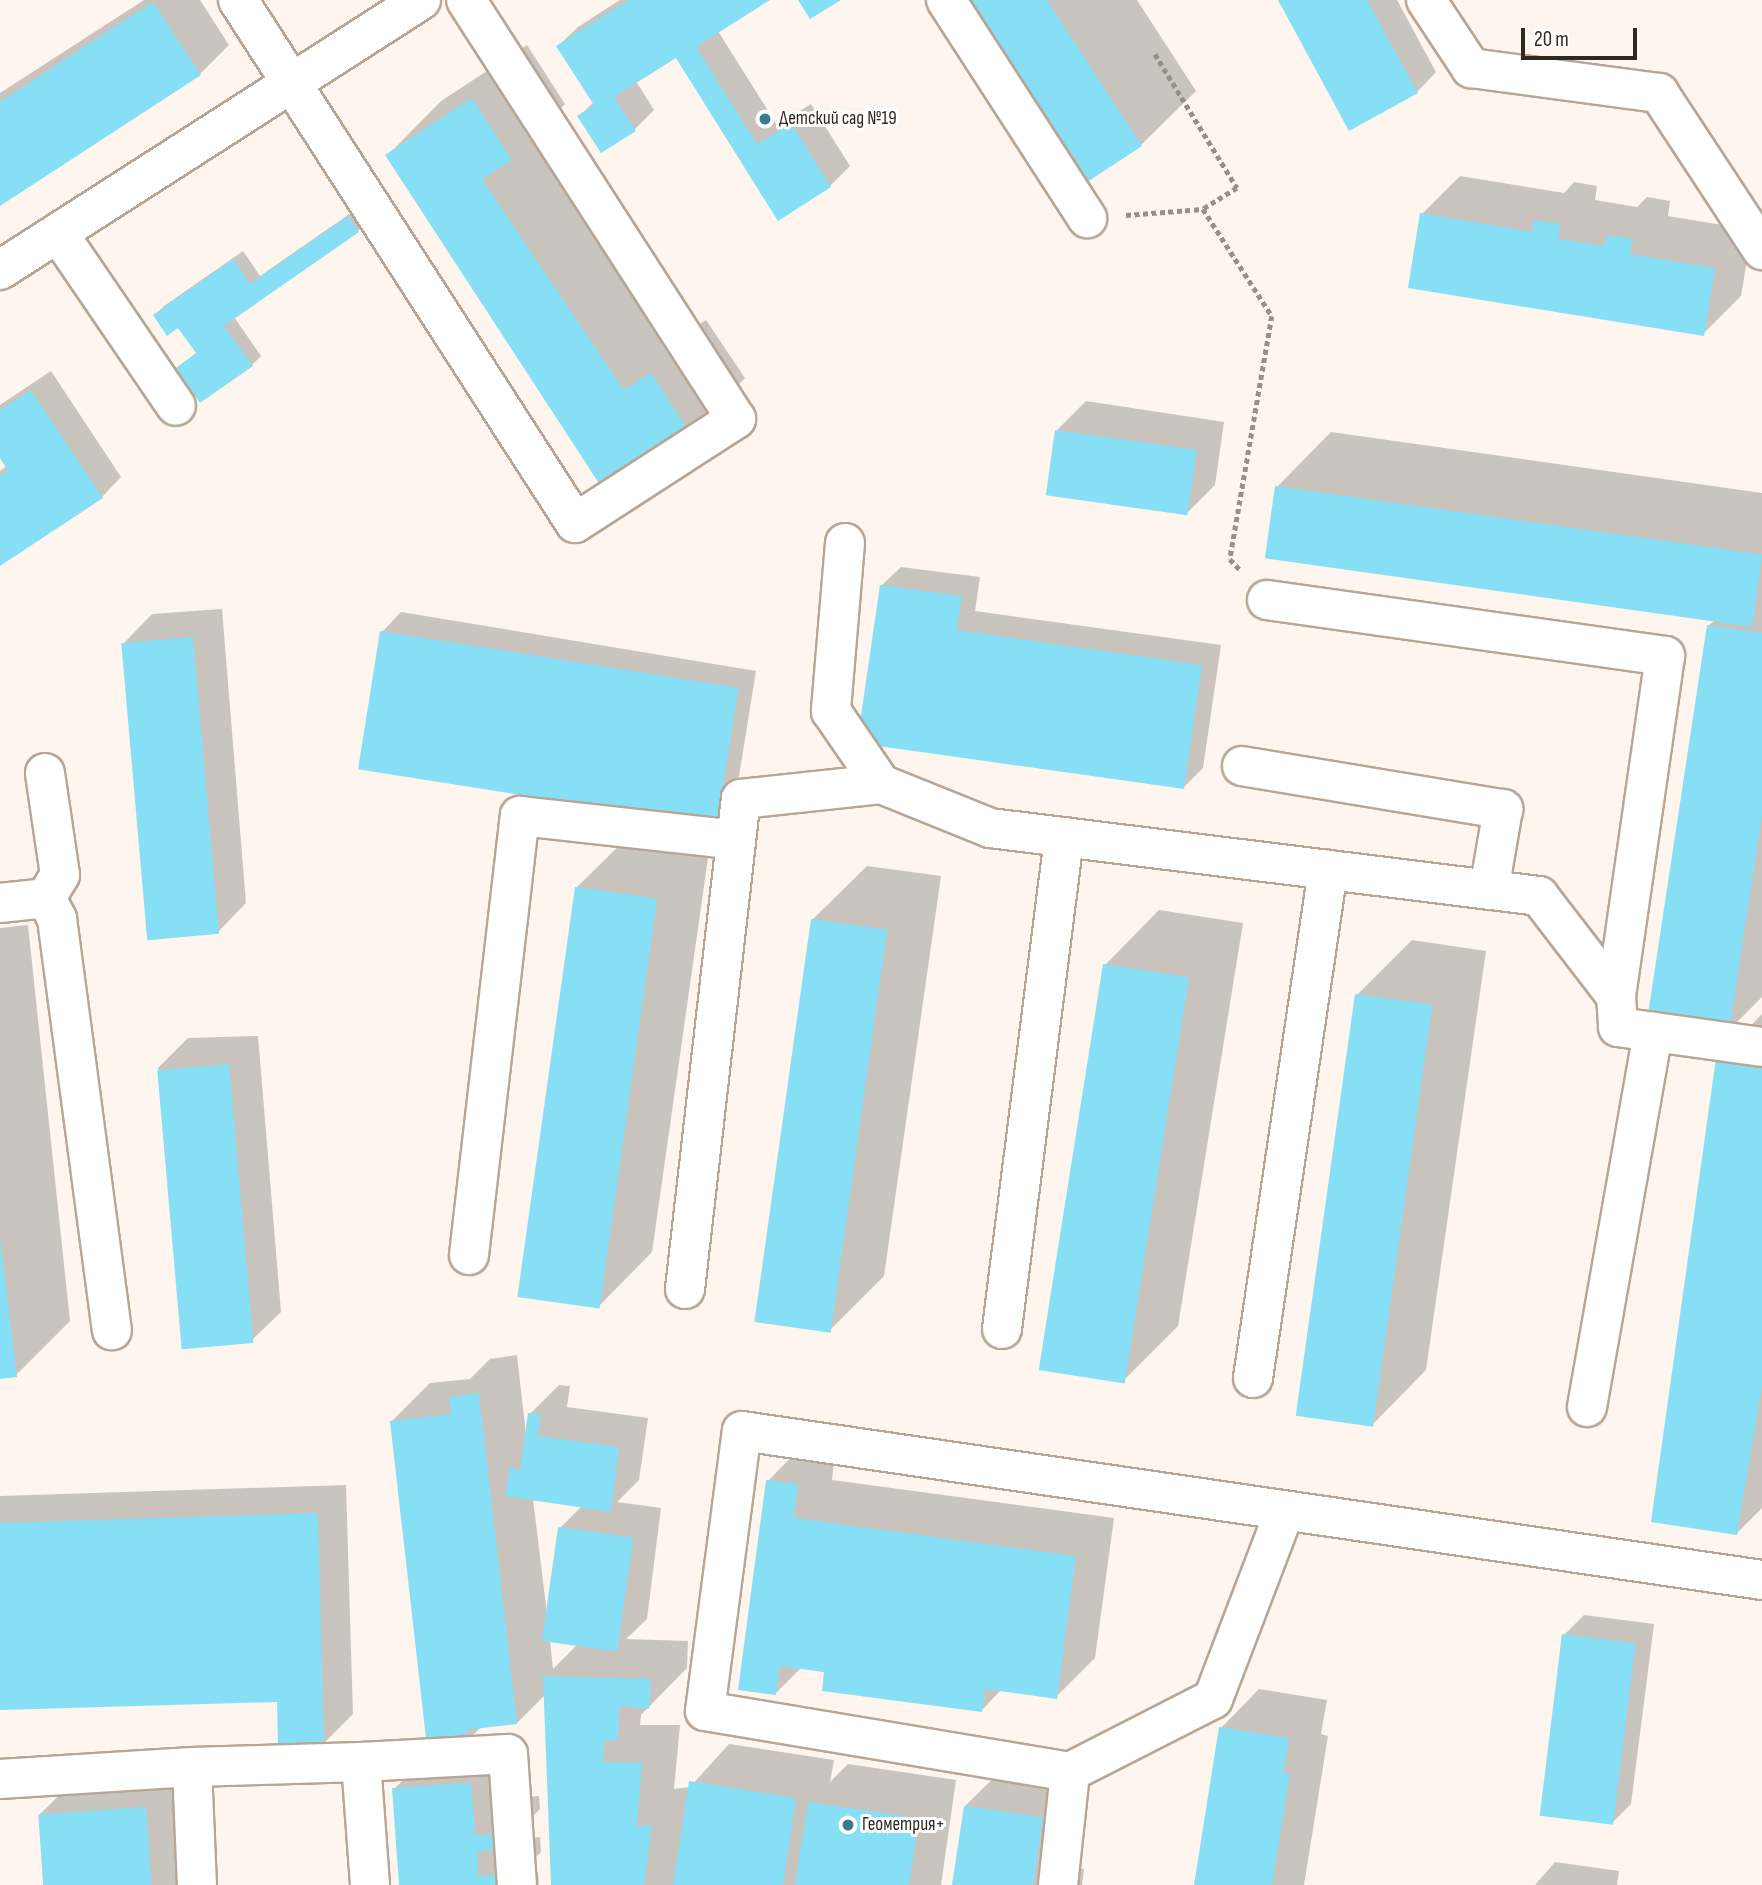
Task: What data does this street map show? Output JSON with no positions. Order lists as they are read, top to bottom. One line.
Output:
{"places":["Детский сад №19","Геометрия+"],"scale_bar":"20 m"}
